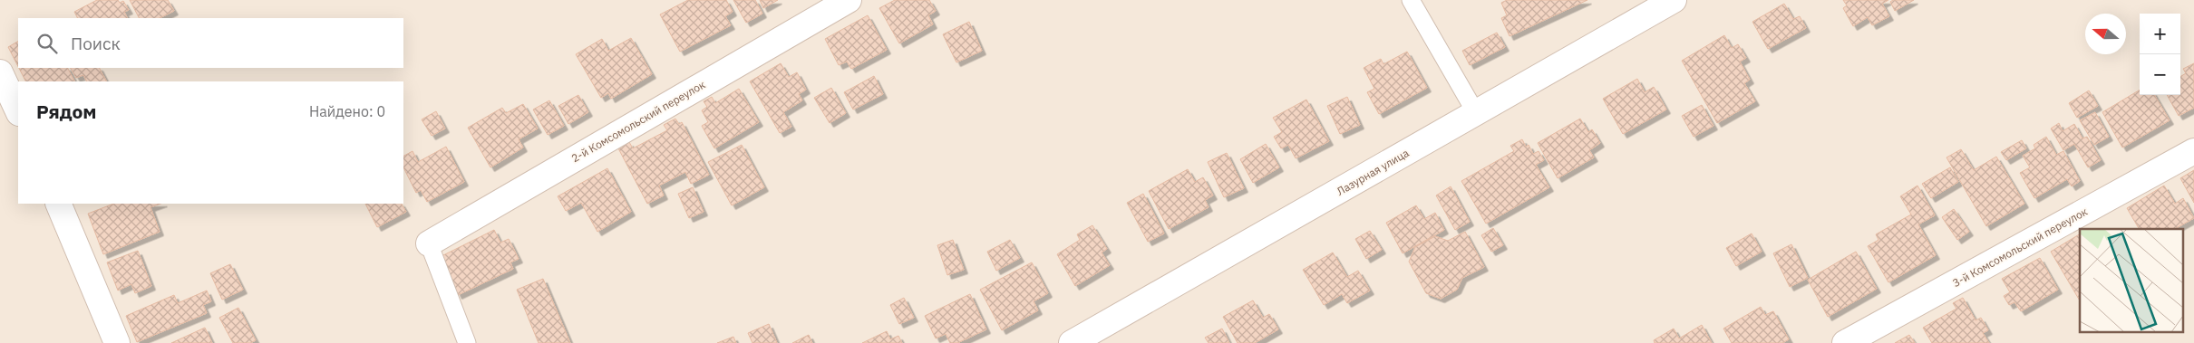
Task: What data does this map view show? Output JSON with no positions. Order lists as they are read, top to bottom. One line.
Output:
{"streets":{"street":["2-й Комсомольский переулок","Лазурная улица","3-й Комсомольский переулок"]},"north":"left","page":{"map_buttons":["+","−"],"search":"Поиск","heading":["Рядом","Найдено: 0"]}}
